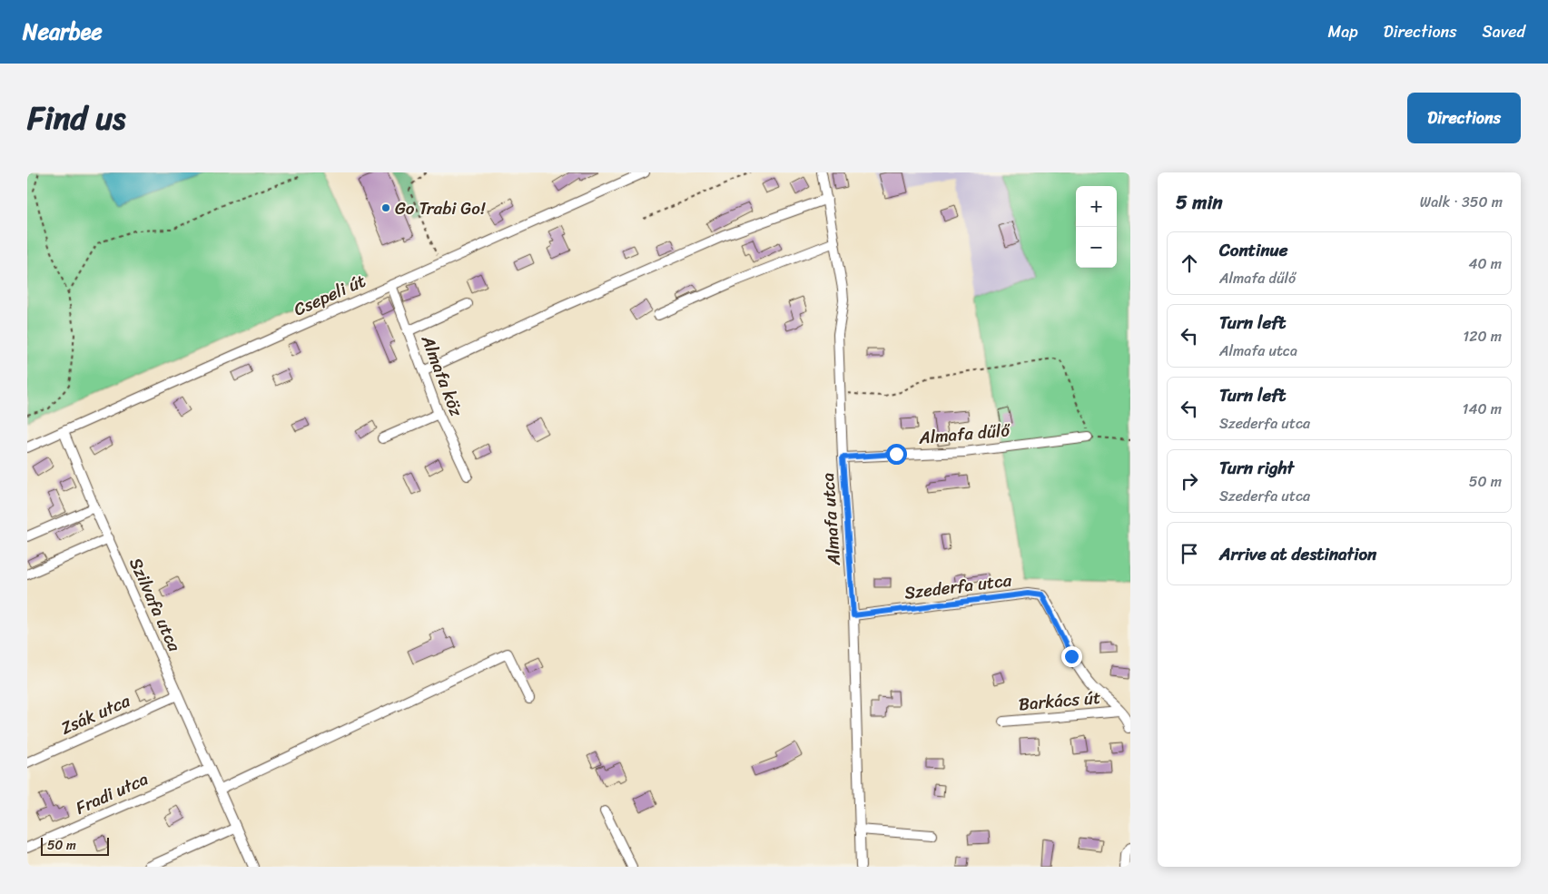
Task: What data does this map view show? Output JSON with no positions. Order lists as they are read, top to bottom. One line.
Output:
{"streets":{"street":["Csepeli út","Almafa köz","Almafa dűlő","Almafa utca","Szederfa utca","Szilvafa utca","Barkács út","Zsák utca","Fradi utca"]},"crossings":[["Csepeli út","Almafa köz"],["Csepeli út","Szilvafa utca"],["Almafa dűlő","Almafa utca"],["Almafa utca","Szederfa utca"],["Szederfa utca","Barkács út"],["Szilvafa utca","Zsák utca"],["Szilvafa utca","Fradi utca"]],"places":["Go Trabi Go!"],"scale_bar":"50 m","page":{"header":"Nearbee","nav":["Map","Directions","Saved"],"title":"Find us","buttons":"Directions","heading":["5 min","Walk · 350 m"],"map_buttons":["+","−"],"list":[["Continue","Almafa dűlő","40 m"],["Turn left","Almafa utca","120 m"],["Turn left","Szederfa utca","140 m"],["Turn right","Szederfa utca","50 m"],"Arrive at destination"],"scale":"50 m"}}
